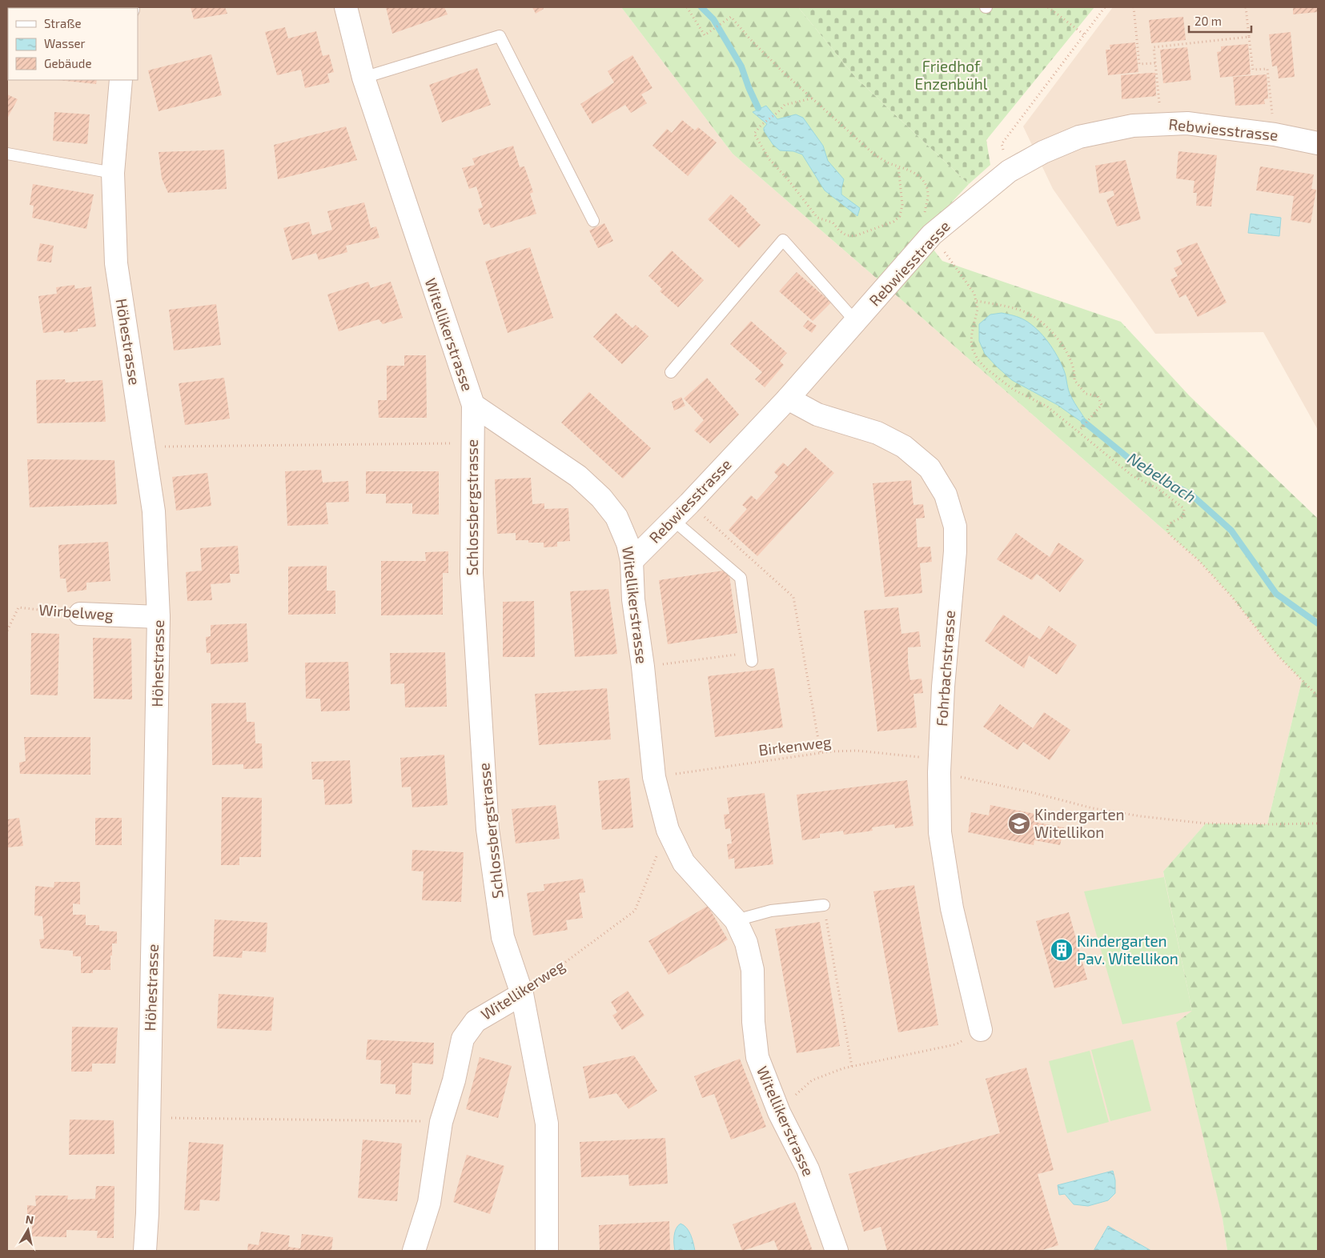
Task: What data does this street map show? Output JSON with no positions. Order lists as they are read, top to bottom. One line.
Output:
{"streets":{"street":["Rebwiesstrasse","Witellikerstrasse","Höhestrasse","Schlossbergstrasse","Wirbelweg","Fohrbachstrasse","Witellikerweg"],"path":["Birkenweg"]},"crossings":[["Rebwiesstrasse","Witellikerstrasse"],["Rebwiesstrasse","Fohrbachstrasse"],["Witellikerstrasse","Schlossbergstrasse"],["Witellikerstrasse","Birkenweg"],["Witellikerstrasse","Witellikerweg"],["Höhestrasse","Wirbelweg"],["Schlossbergstrasse","Witellikerweg"],["Fohrbachstrasse","Birkenweg"]],"water":["Nebelbach"],"parks":["Friedhof Enzenbühl"],"places":{"school or university":["Kindergarten Witellikon"],"building":["Kindergarten Pav. Witellikon"]},"legend":["Straße","Wasser","Gebäude"],"scale_bar":"20 m","north":"top"}
